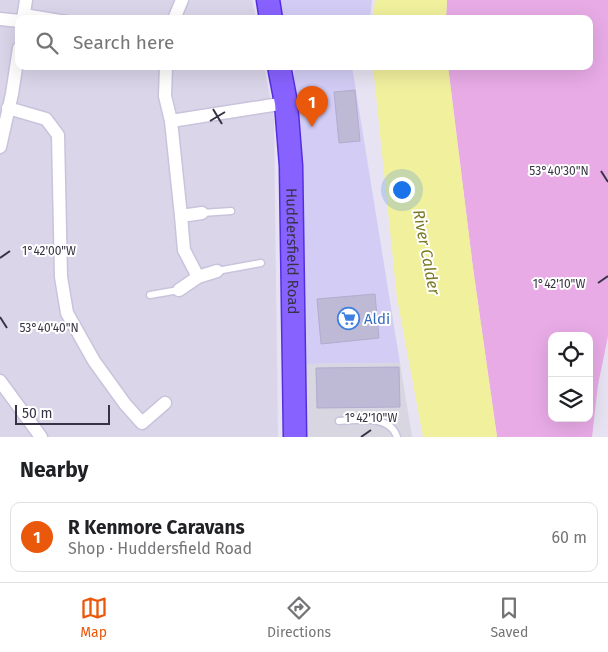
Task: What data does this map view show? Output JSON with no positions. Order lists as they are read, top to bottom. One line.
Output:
{"streets":{"highway":["Huddersfield Road"]},"water":["River Calder"],"places":{"supermarket":["Aldi"]},"scale_bar":"50 m","page":{"search":"Search here","pins":"1","scale":"50 m","heading":"Nearby","list":[{"mark":"1","name":"R Kenmore Caravans","note":"Shop · Huddersfield Road","value":"60 m"}],"nav":["Map","Directions","Saved"]},"coordinates":["53°40'30\"N","1°42'00\"W","1°42'10\"W","53°40'40\"N"]}
